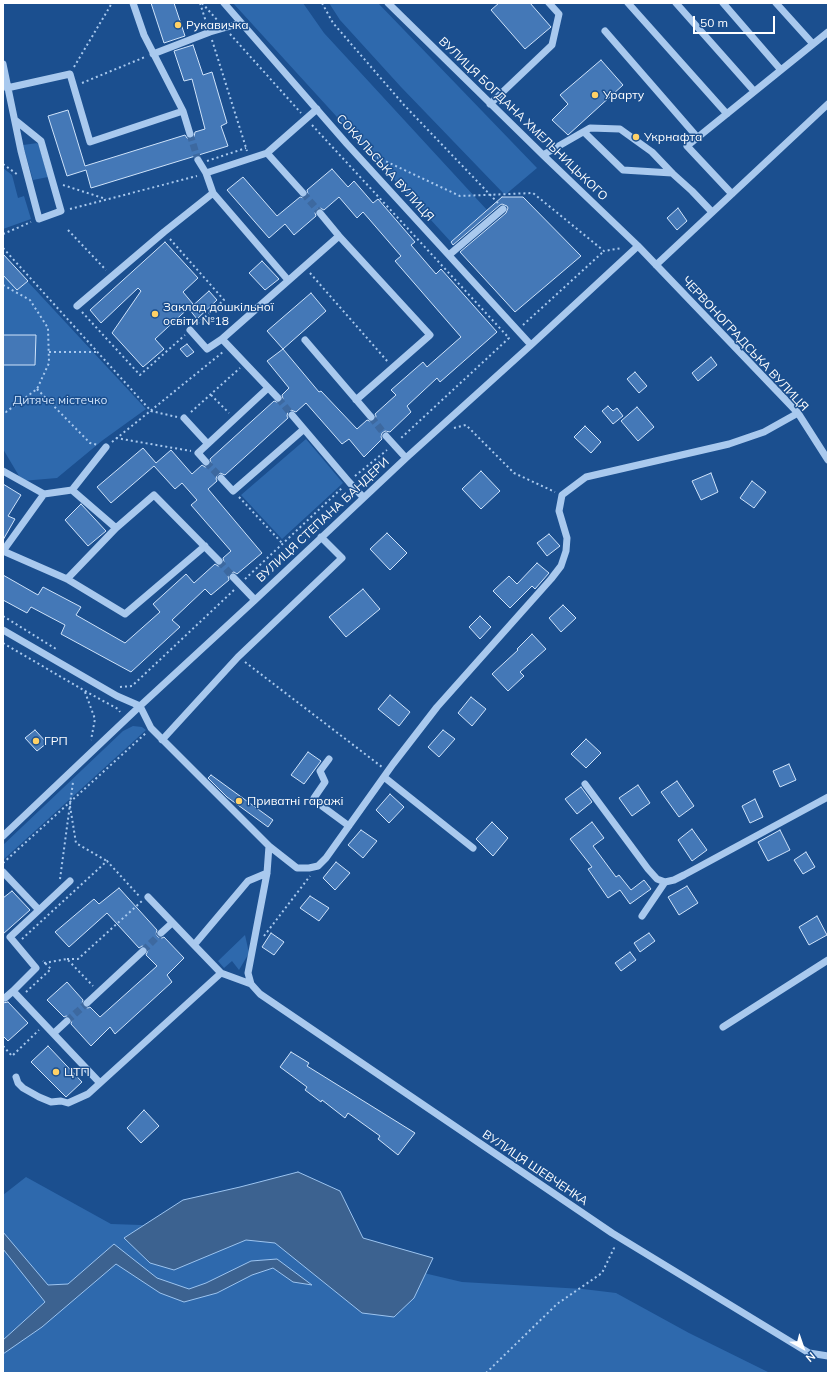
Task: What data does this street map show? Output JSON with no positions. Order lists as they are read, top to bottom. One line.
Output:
{"streets":{"street":["ВУЛИЦЯ БОГДАНА ХМЕЛЬНИЦЬКОГО","СОКАЛЬСЬКА ВУЛИЦЯ","ЧЕРВОНОГРАДСЬКА ВУЛИЦЯ","ВУЛИЦЯ СТЕПАНА БАНДЕРИ","ВУЛИЦЯ ШЕВЧЕНКА"]},"crossings":[["ВУЛИЦЯ БОГДАНА ХМЕЛЬНИЦЬКОГО","ЧЕРВОНОГРАДСЬКА ВУЛИЦЯ"],["ВУЛИЦЯ БОГДАНА ХМЕЛЬНИЦЬКОГО","ВУЛИЦЯ СТЕПАНА БАНДЕРИ"],["СОКАЛЬСЬКА ВУЛИЦЯ","ВУЛИЦЯ СТЕПАНА БАНДЕРИ"]],"parks":["Дитяче містечко"],"places":["Рукавичка","Урарту","Укрнафта","Заклад дошкільної освіти №18","ГРП","Приватні гаражі","ЦТП"],"scale_bar":"50 m","north":"bottom right"}
